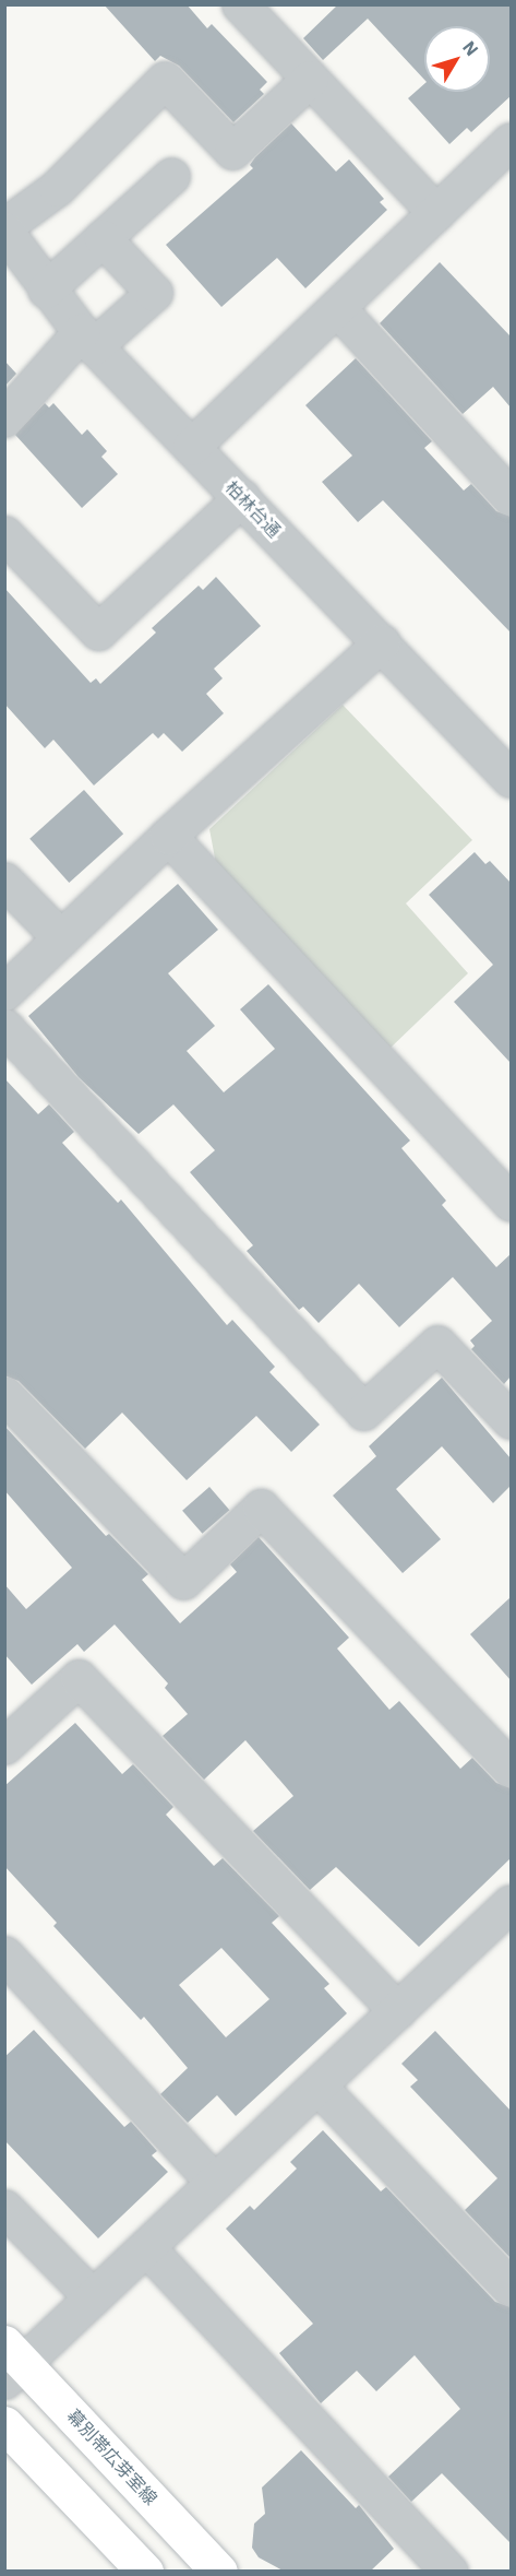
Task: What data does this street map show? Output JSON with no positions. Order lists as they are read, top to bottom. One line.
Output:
{"streets":{"main road":["幕別帯広芽室線"],"street":["柏林台通"]},"north":"top right"}
